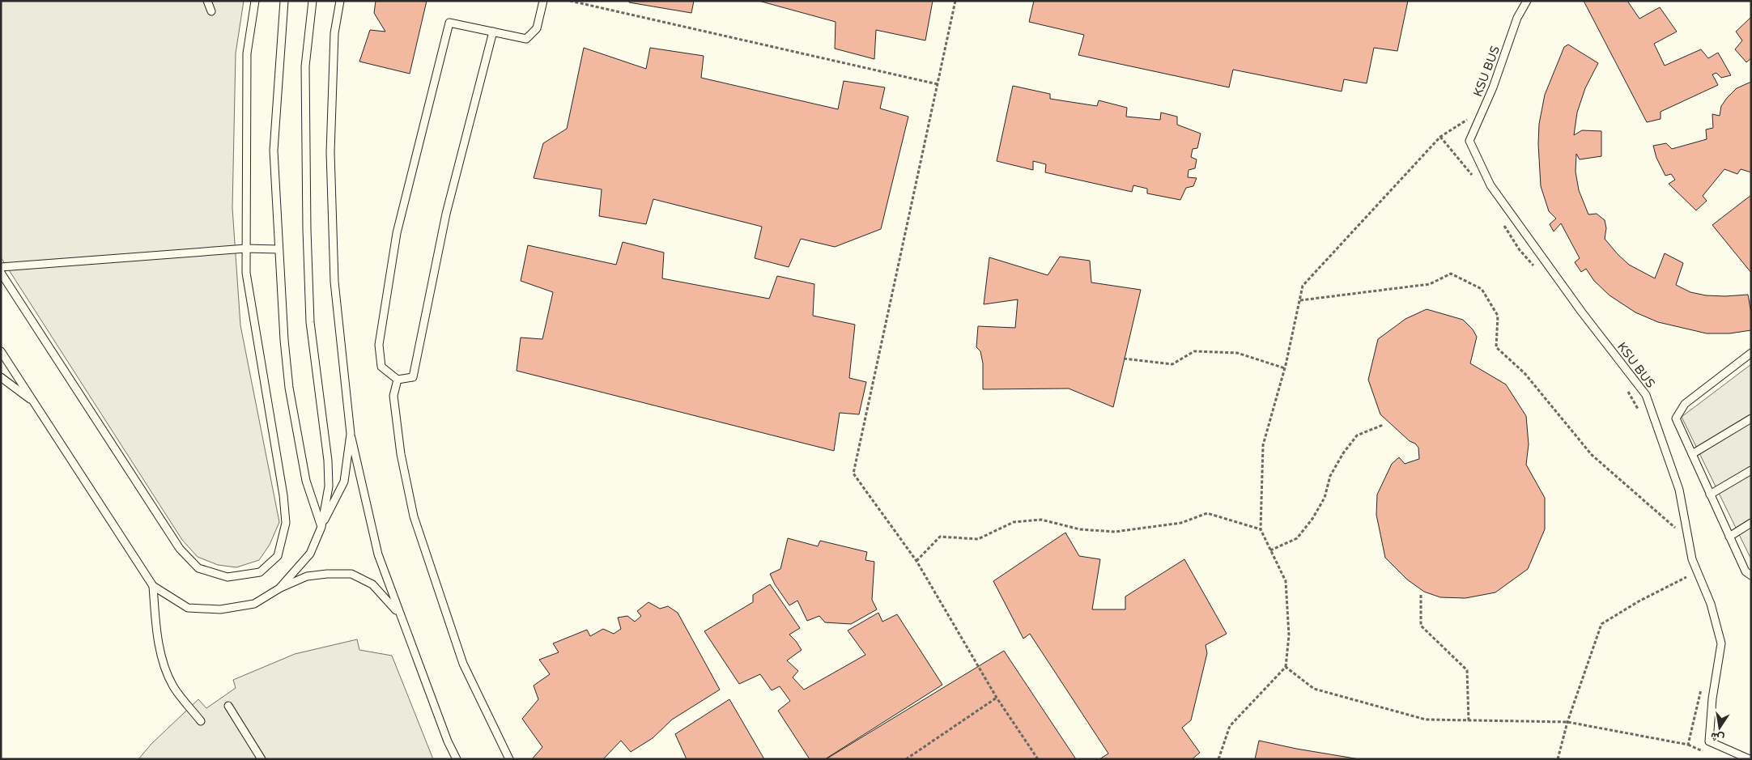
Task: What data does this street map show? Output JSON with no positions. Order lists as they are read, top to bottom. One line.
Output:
{"streets":{"lane":["KSU BUS"]},"north":"bottom"}
